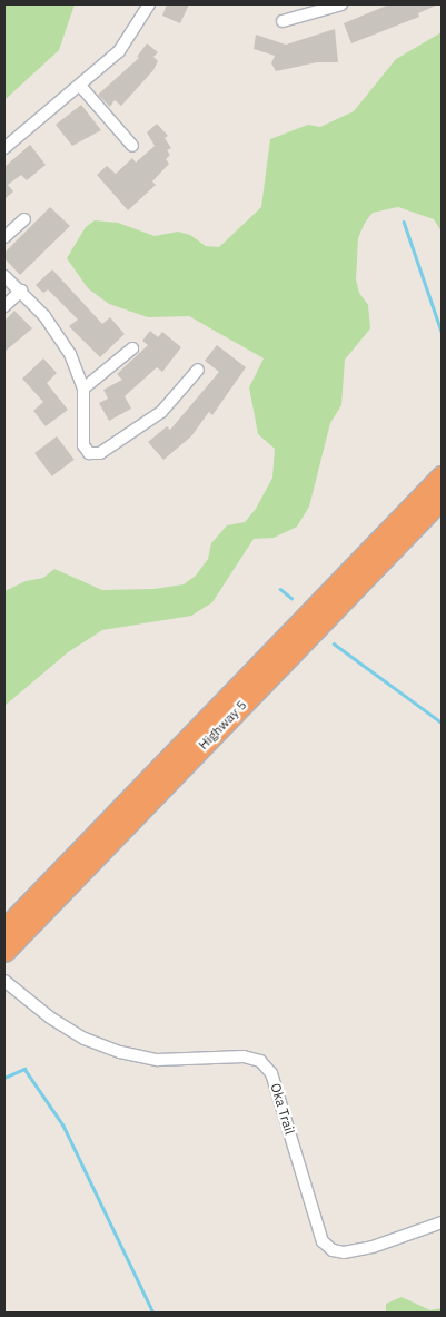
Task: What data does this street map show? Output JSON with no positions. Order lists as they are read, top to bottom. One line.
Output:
{"streets":{"highway":["Highway 5"],"street":["Oka Trail"]}}
